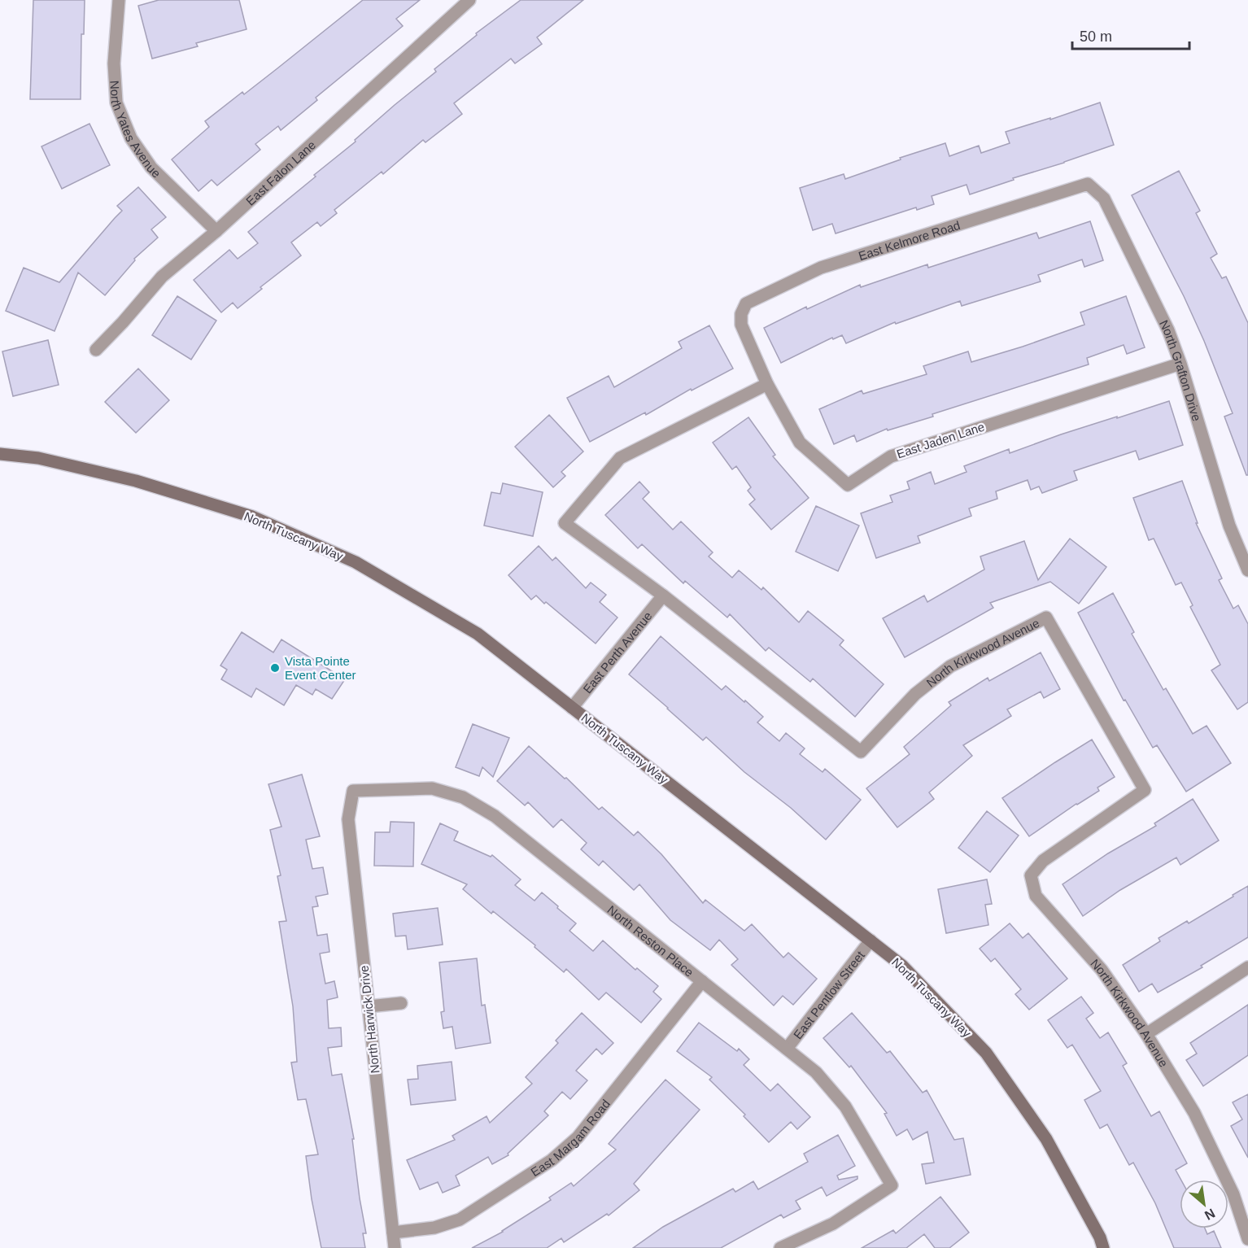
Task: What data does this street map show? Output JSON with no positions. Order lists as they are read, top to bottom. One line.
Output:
{"streets":{"street":["North Yates Avenue","East Falon Lane","East Kelmore Road","North Grafton Drive","East Jaden Lane","North Tuscany Way","East Perth Avenue","North Kirkwood Avenue","North Reston Place","East Pentlow Street","North Harwick Drive","East Margam Road"]},"crossings":[["North Yates Avenue","East Falon Lane"],["East Kelmore Road","North Grafton Drive"],["East Kelmore Road","East Jaden Lane"],["North Grafton Drive","East Jaden Lane"],["East Jaden Lane","North Kirkwood Avenue"],["North Tuscany Way","East Perth Avenue"],["North Tuscany Way","East Pentlow Street"],["East Perth Avenue","North Kirkwood Avenue"],["North Reston Place","East Pentlow Street"],["North Reston Place","North Harwick Drive"],["North Reston Place","East Margam Road"],["North Harwick Drive","East Margam Road"]],"places":["Vista Pointe Event Center"],"scale_bar":"50 m","north":"bottom right"}
